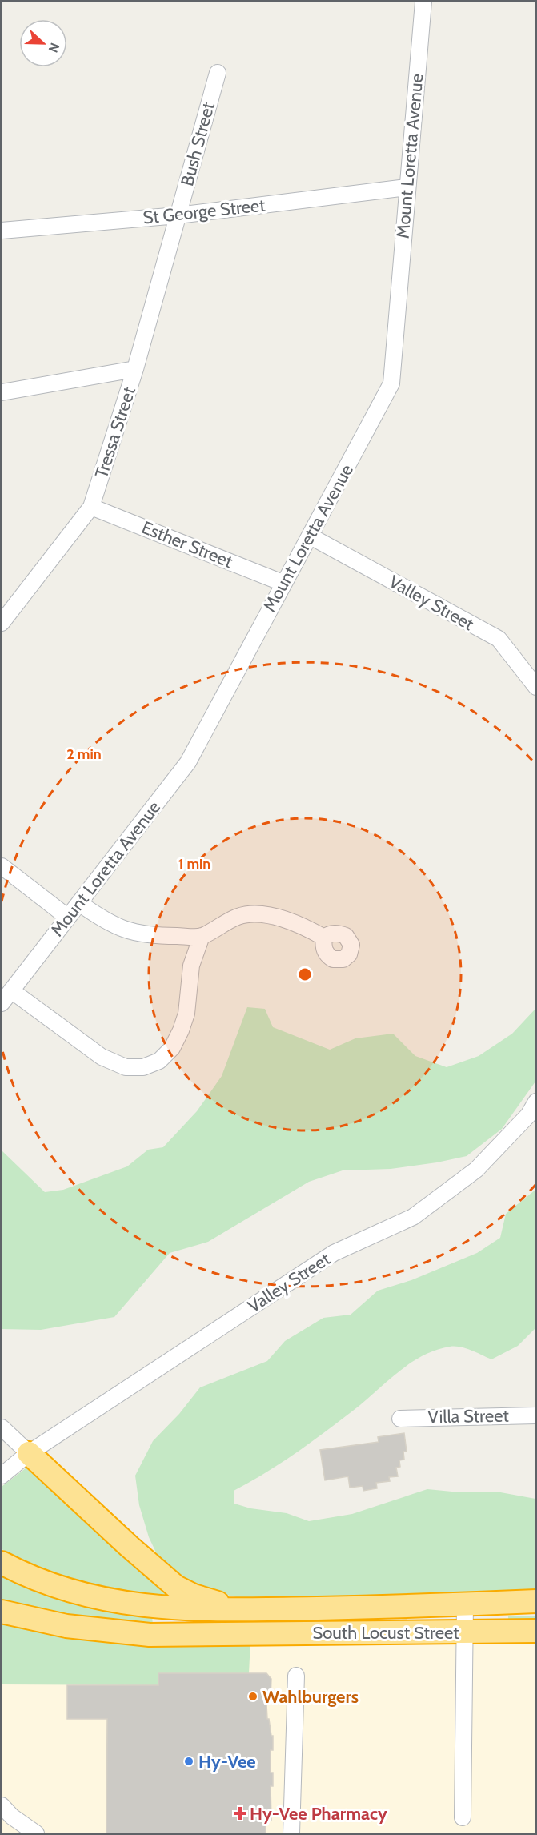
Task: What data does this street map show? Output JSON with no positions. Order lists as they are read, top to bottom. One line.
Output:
{"streets":{"highway":["South Locust Street"],"street":["Bush Street","Mount Loretta Avenue","St George Street","Tressa Street","Esther Street","Valley Street","Villa Street"]},"crossings":[["Bush Street","St George Street"],["Bush Street","Tressa Street"],["Mount Loretta Avenue","St George Street"],["Mount Loretta Avenue","Esther Street"],["Mount Loretta Avenue","Valley Street"],["St George Street","Tressa Street"],["Tressa Street","Esther Street"]],"places":{"other":["Wahlburgers","Hy-Vee"],"health":["Hy-Vee Pharmacy"]},"north":"right","rings":["2 min","1 min"]}
